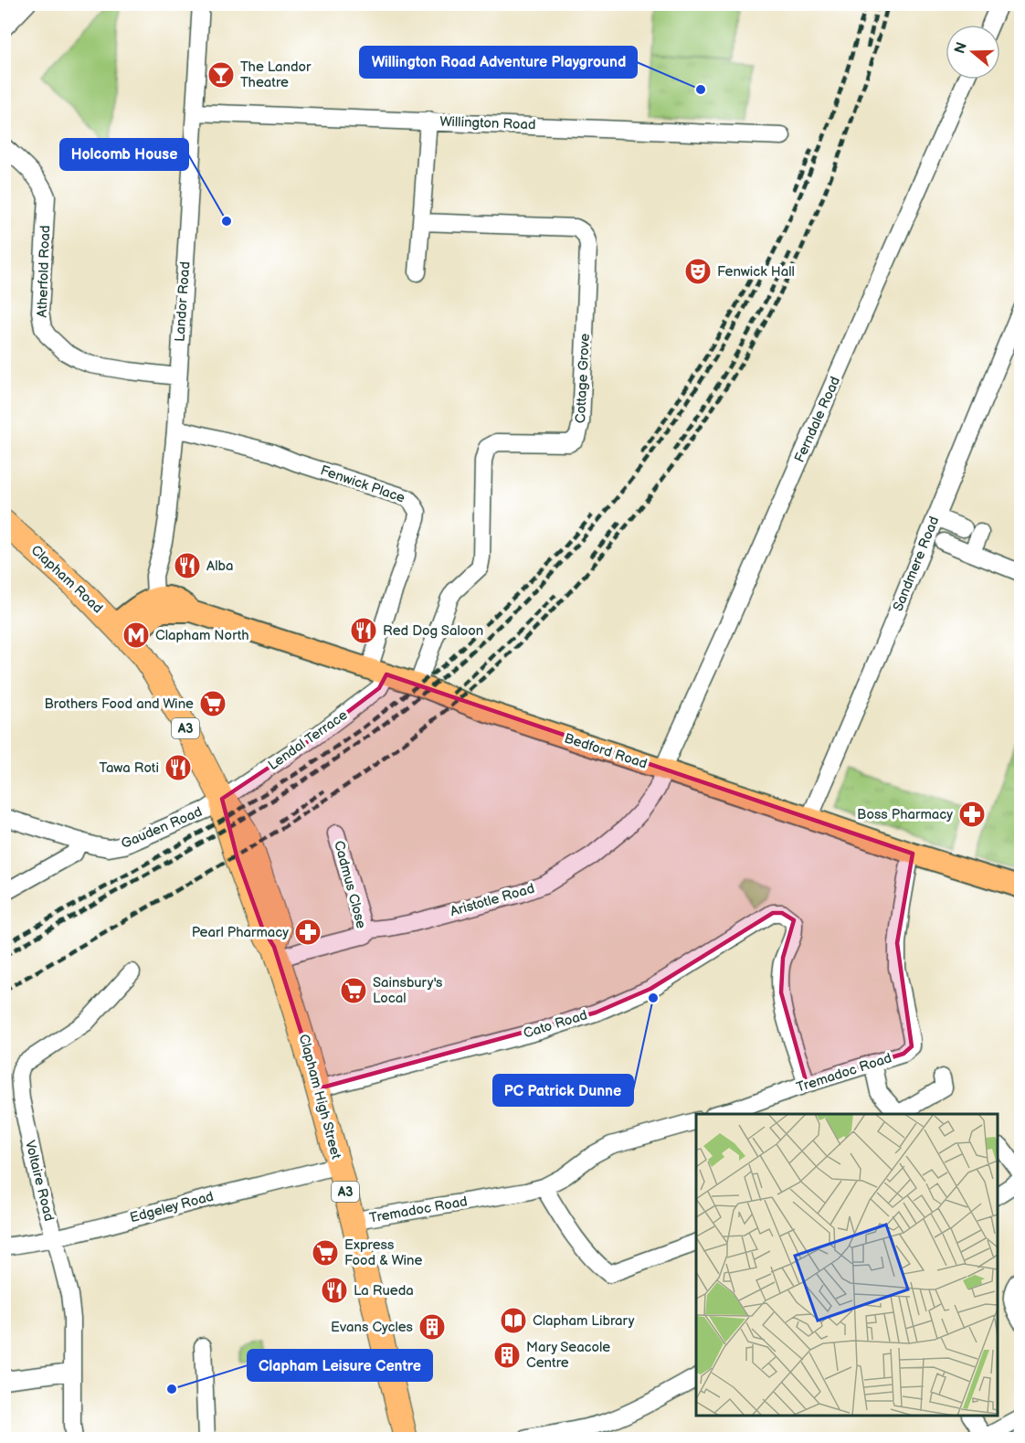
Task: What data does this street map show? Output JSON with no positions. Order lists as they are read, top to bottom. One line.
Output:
{"streets":{"highway":["Clapham Road","A3","Clapham High Street"],"main road":["Bedford Road"],"street":["Willington Road","Atherfold Road","Landor Road","Cottage Grove","Ferndale Road","Fenwick Place","Sandmere Road","Lendal Terrace","Gauden Road","Cadmus Close","Aristotle Road","Cato Road","Tremadoc Road","Voltaire Road","Edgeley Road"]},"crossings":[["Willington Road","Landor Road"],["Atherfold Road","Landor Road"],["Landor Road","Fenwick Place"],["Landor Road","Bedford Road"],["Cottage Grove","Bedford Road"],["Ferndale Road","Bedford Road"],["Ferndale Road","Aristotle Road"],["Fenwick Place","Lendal Terrace"],["Fenwick Place","Bedford Road"],["Sandmere Road","Bedford Road"],["Clapham Road","Bedford Road"],["Clapham Road","Clapham High Street"],["Lendal Terrace","Bedford Road"],["Lendal Terrace","Gauden Road"],["Lendal Terrace","Clapham High Street"],["Bedford Road","Aristotle Road"],["Bedford Road","Tremadoc Road"],["Bedford Road","Clapham High Street"],["Gauden Road","Clapham High Street"],["Cadmus Close","Aristotle Road"],["Aristotle Road","Clapham High Street"],["Cato Road","Tremadoc Road"],["Cato Road","Clapham High Street"],["Tremadoc Road","Clapham High Street"],["Clapham High Street","Edgeley Road"],["Voltaire Road","Edgeley Road"]],"places":{"bar":["The Landor Theatre"],"other":["Willington Road Adventure Playground","Holcomb House","PC Patrick Dunne","Clapham Leisure Centre"],"theatre":["Fenwick Hall"],"restaurant":["Alba","Red Dog Saloon","Tawa Roti","La Rueda"],"metro station":["Clapham North"],"supermarket":["Brothers Food and Wine","Sainsbury's Local","Express Food & Wine"],"pharmacy":["Boss Pharmacy","Pearl Pharmacy"],"library":["Clapham Library"],"building":["Evans Cycles","Mary Seacole Centre"]},"north":"left"}
